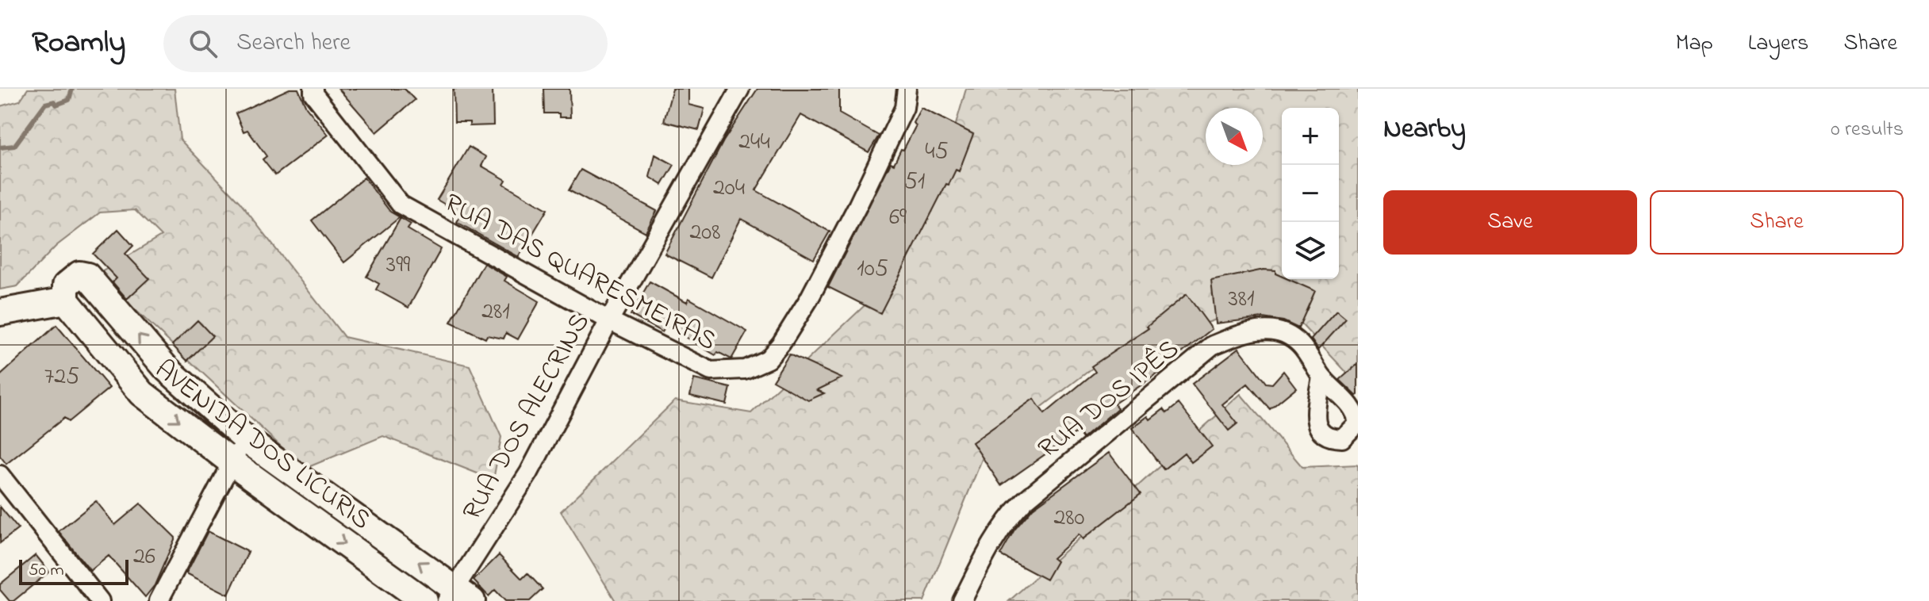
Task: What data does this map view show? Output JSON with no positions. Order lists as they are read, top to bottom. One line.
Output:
{"streets":{"street":["RUA DAS QUARESMEIRAS","RUA DOS IPÊS","RUA DOS ALECRINS","AVENIDA DOS LICURIS"]},"crossings":[["RUA DAS QUARESMEIRAS","RUA DOS ALECRINS"],["RUA DOS ALECRINS","AVENIDA DOS LICURIS"]],"house_numbers":["244","45","51","204","69","208","399","105","381","281","725","280","26"],"scale_bar":"50 m","north":"bottom right","page":{"header":"Roamly","search":"Search here","nav":["Map","Layers","Share"],"heading":["Nearby","0 results"],"map_buttons":["+","−"],"buttons":["Save","Share"],"scale":"50 m"}}
